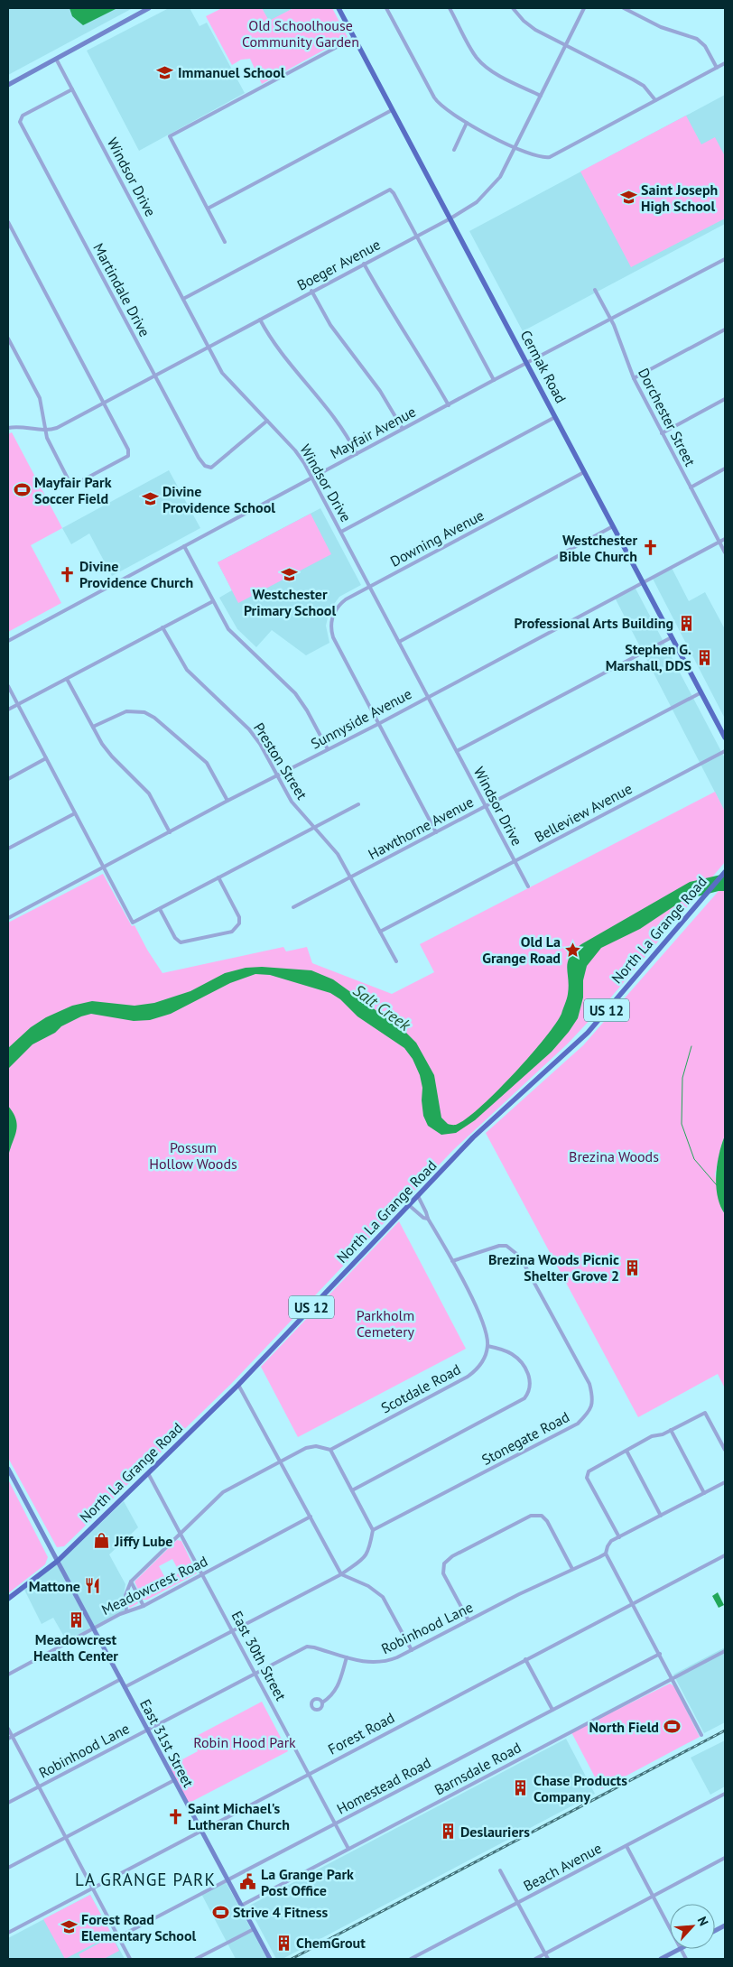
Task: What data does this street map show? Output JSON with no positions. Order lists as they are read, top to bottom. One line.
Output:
{"streets":{"main road":["Cermak Road","North La Grange Road","US 12","East 31st Street"],"street":["Windsor Drive","Boeger Avenue","Martindale Drive","Dorchester Street","Mayfair Avenue","Downing Avenue","Sunnyside Avenue","Preston Street","Belleview Avenue","Hawthorne Avenue","Scotdale Road","Stonegate Road","Meadowcrest Road","Robinhood Lane","East 30th Street","Forest Road","Barnsdale Road","Homestead Road","Beach Avenue"]},"crossings":[["Windsor Drive","Boeger Avenue"],["Windsor Drive","Martindale Drive"],["Windsor Drive","Mayfair Avenue"],["Windsor Drive","Downing Avenue"],["Windsor Drive","Sunnyside Avenue"],["Windsor Drive","Belleview Avenue"],["Windsor Drive","Hawthorne Avenue"],["Boeger Avenue","Martindale Drive"],["Boeger Avenue","Cermak Road"],["Cermak Road","Mayfair Avenue"],["Cermak Road","Downing Avenue"],["Cermak Road","Sunnyside Avenue"],["Cermak Road","Hawthorne Avenue"],["Dorchester Street","Mayfair Avenue"],["Dorchester Street","Sunnyside Avenue"],["Downing Avenue","Sunnyside Avenue"],["Downing Avenue","Hawthorne Avenue"],["Sunnyside Avenue","Preston Street"],["Preston Street","Belleview Avenue"],["Preston Street","Hawthorne Avenue"],["North La Grange Road","US 12"],["North La Grange Road","East 30th Street"],["North La Grange Road","East 31st Street"],["US 12","East 31st Street"],["Meadowcrest Road","East 30th Street"],["Meadowcrest Road","East 31st Street"],["Robinhood Lane","East 30th Street"],["Robinhood Lane","East 31st Street"],["East 30th Street","Forest Road"],["East 30th Street","Barnsdale Road"],["East 30th Street","Homestead Road"],["Forest Road","East 31st Street"],["East 31st Street","Barnsdale Road"],["East 31st Street","Homestead Road"]],"districts":["LA GRANGE PARK"],"water":["Salt Creek"],"parks":["Old Schoolhouse Community Garden","Possum Hollow Woods","Brezina Woods","Parkholm Cemetery","Robin Hood Park"],"places":{"school or university":["Immanuel School","Saint Joseph High School","Divine Providence School","Westchester Primary School","Forest Road Elementary School"],"sports":["Mayfair Park Soccer Field","North Field","Strive 4 Fitness"],"church":["Westchester Bible Church","Divine Providence Church","Saint Michael's Lutheran Church"],"building":["Professional Arts Building","Stephen G. Marshall, DDS","Brezina Woods Picnic Shelter Grove 2","Meadowcrest Health Center","Chase Products Company","Deslauriers","ChemGrout"],"place":["Old La Grange Road"],"shop":["Jiffy Lube"],"restaurant":["Mattone"],"public building":["La Grange Park Post Office"]},"north":"top right"}
